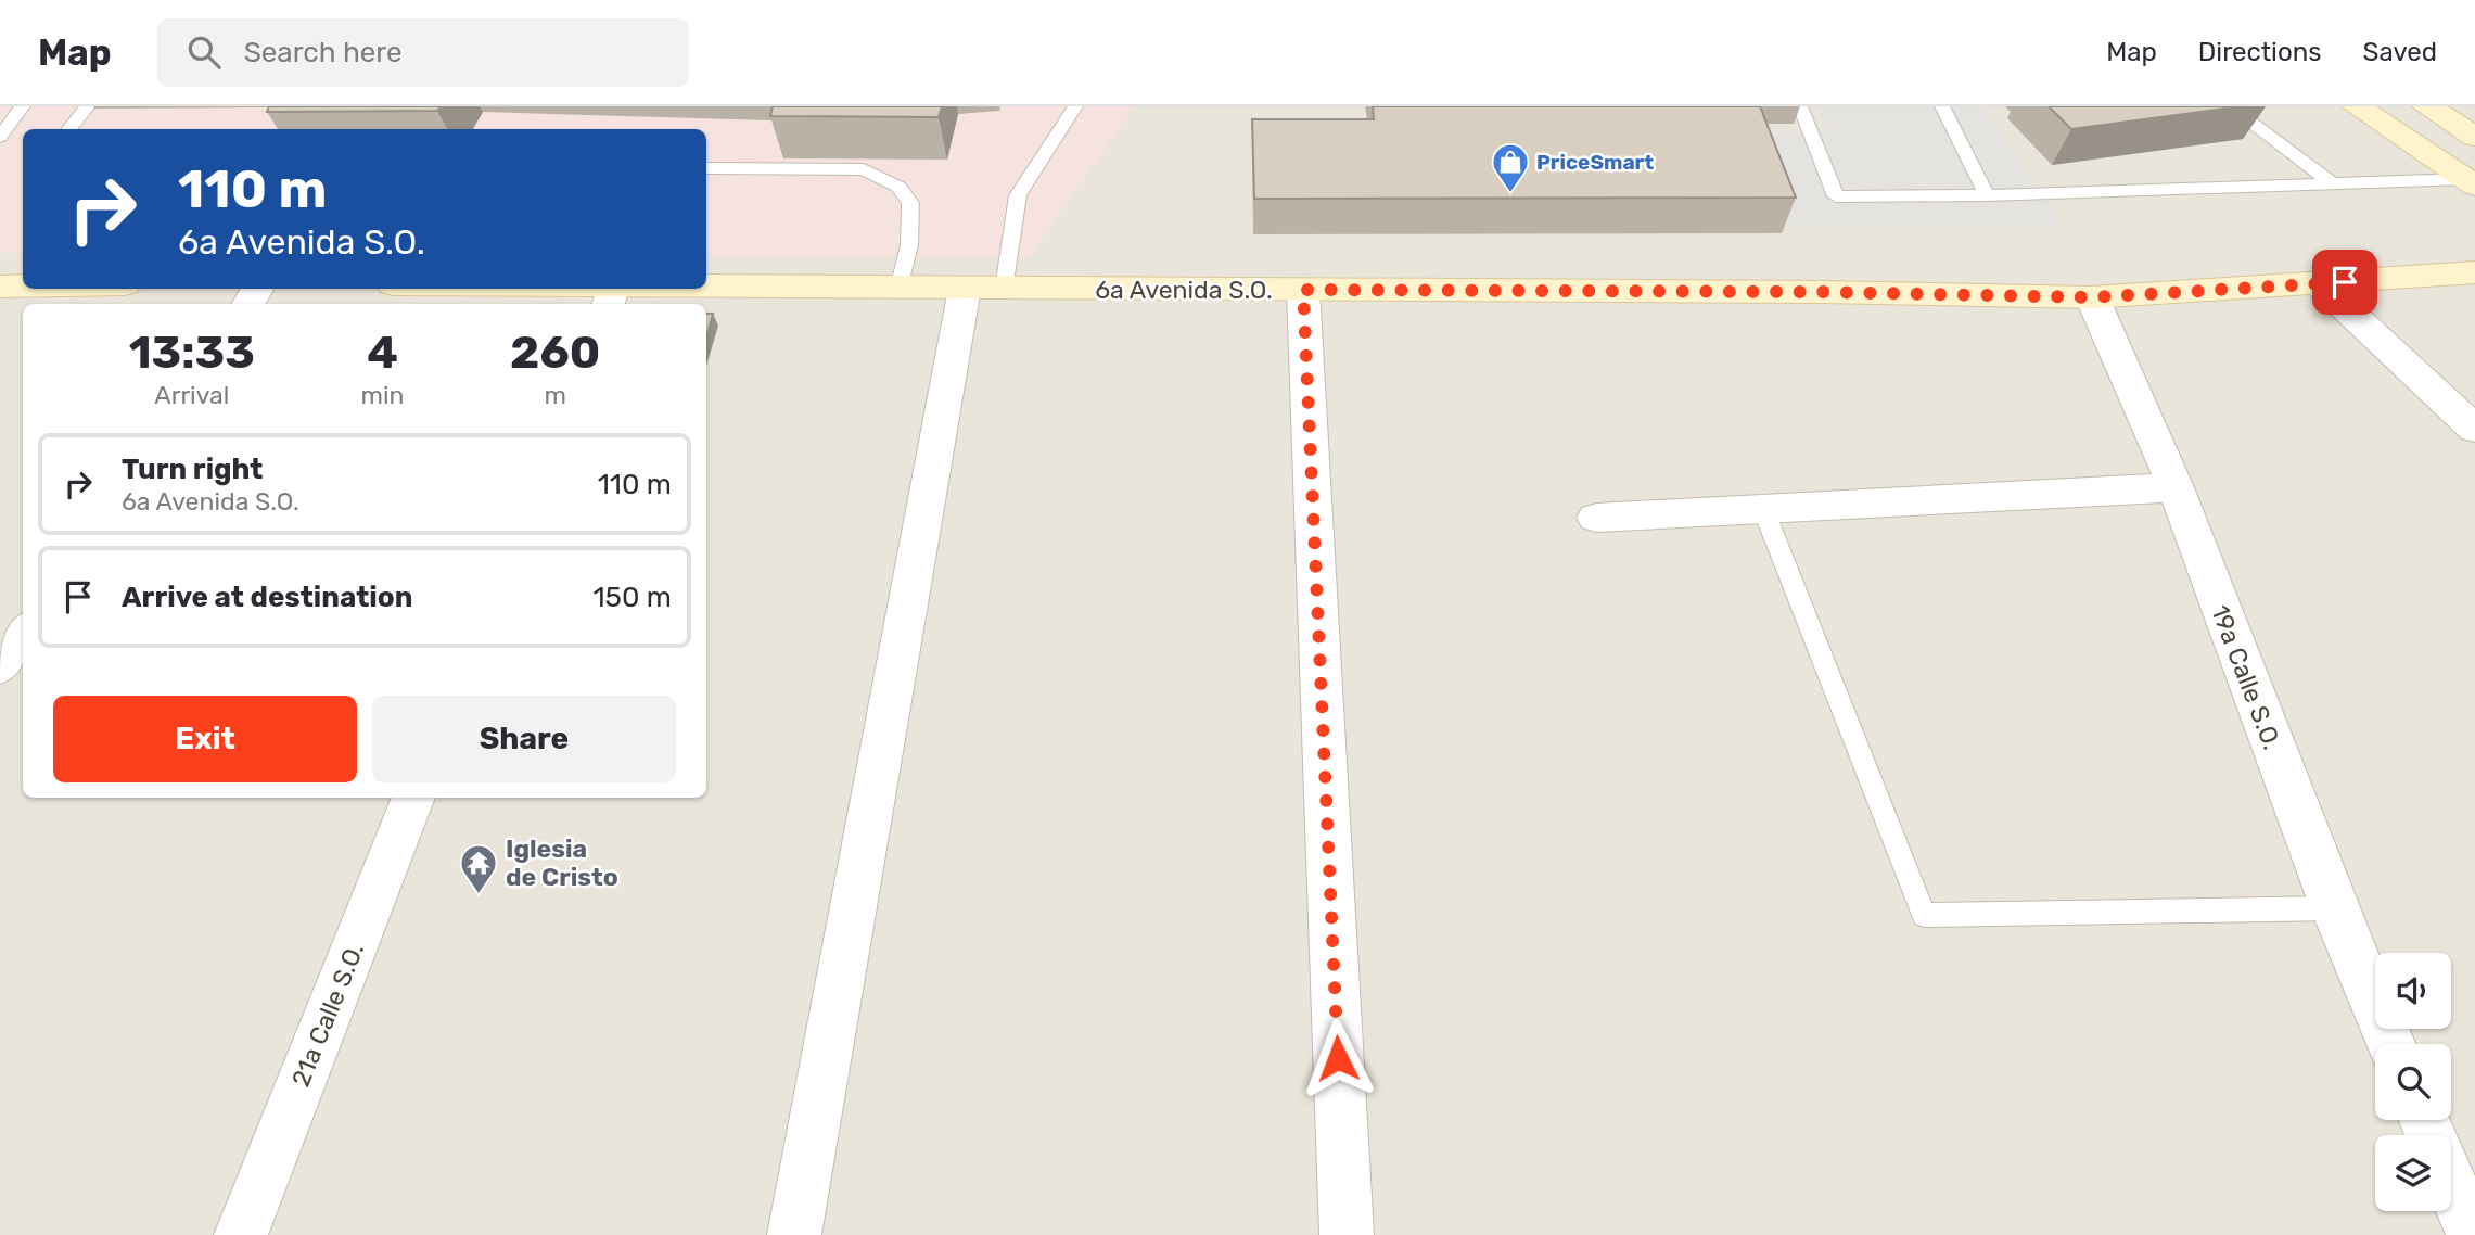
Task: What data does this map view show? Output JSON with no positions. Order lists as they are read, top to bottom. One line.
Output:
{"streets":{"street":["6a Avenida S.O.","19a Calle S.O.","21a Calle S.O."]},"crossings":[["6a Avenida S.O.","19a Calle S.O."]],"places":{"shop":["PriceSmart"],"temple":["Iglesia de Cristo"]},"page":{"header":"Map","search":"Search here","nav":["Map","Directions","Saved"],"turn":["110 m","6a Avenida S.O."],"eta":["13:33","Arrival","4","min","260","m"],"list":[{"name":"Turn right","note":"6a Avenida S.O.","value":"110 m"},{"name":"Arrive at destination","value":"150 m"}],"buttons":["Exit","Share"]}}
